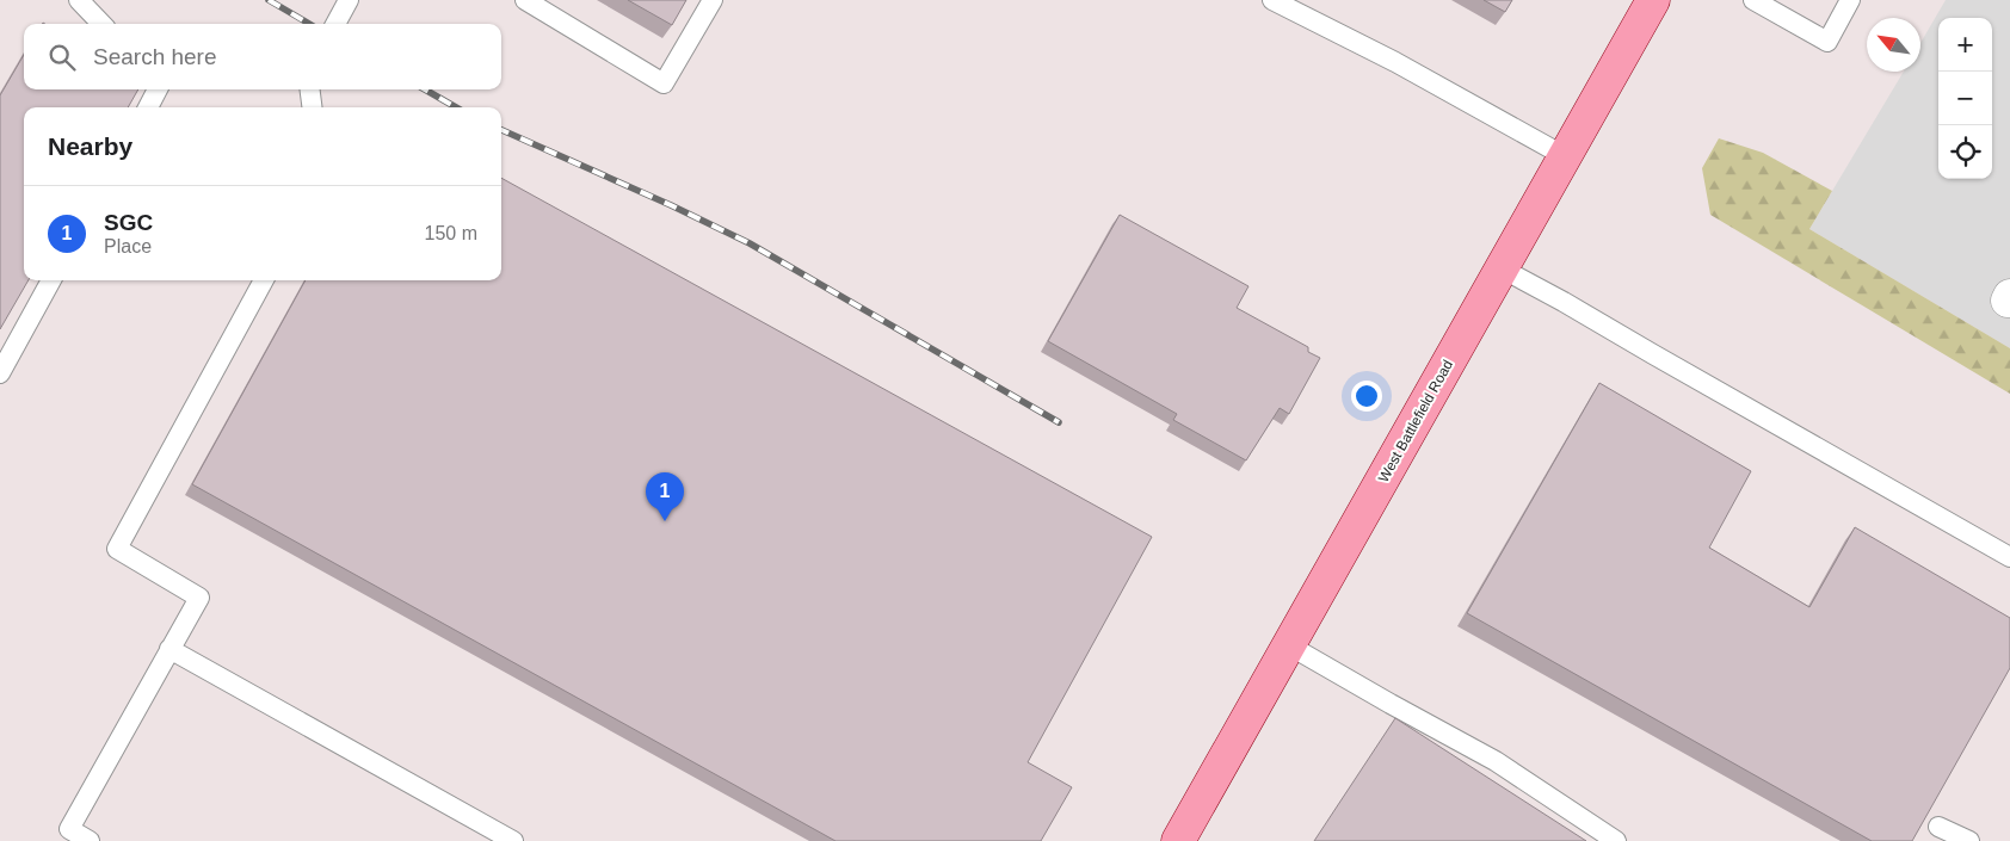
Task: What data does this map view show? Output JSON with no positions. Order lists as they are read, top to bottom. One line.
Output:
{"streets":{"main road":["West Battlefield Road"]},"north":"top left","page":{"map_buttons":["+","−"],"search":"Search here","heading":"Nearby","list":[{"mark":"1","name":"SGC","note":"Place","value":"150 m"}],"pins":"1"}}
